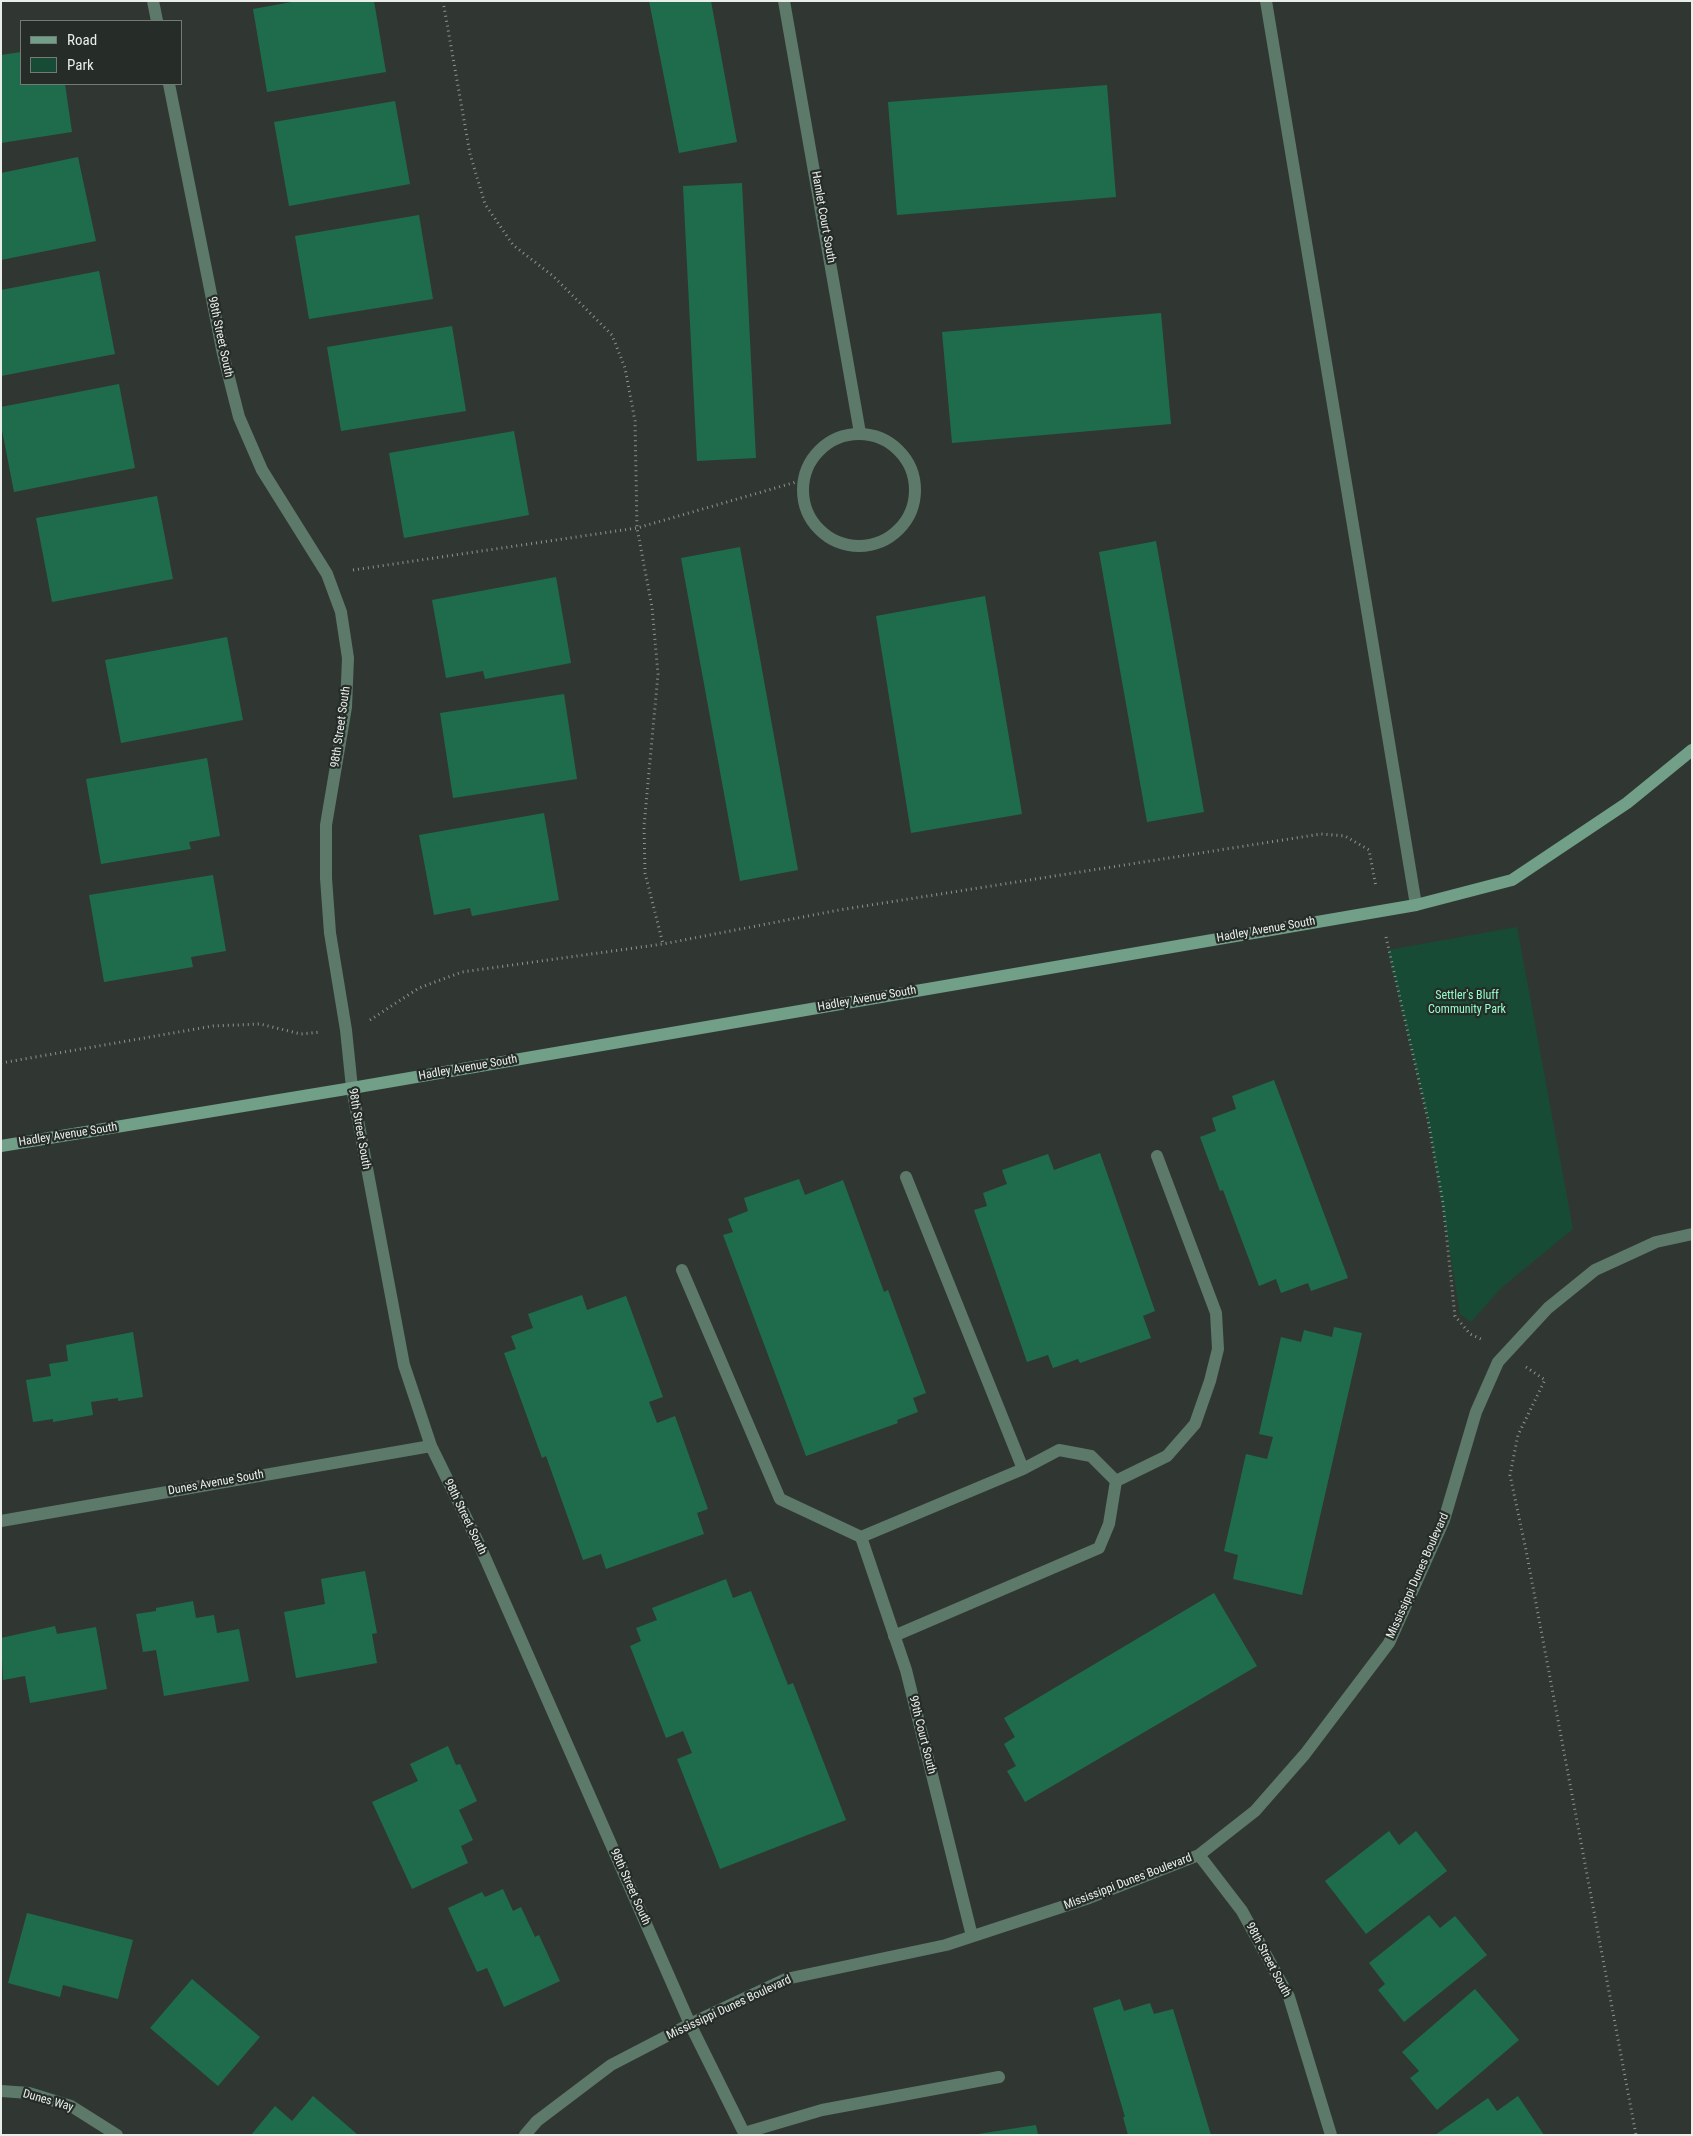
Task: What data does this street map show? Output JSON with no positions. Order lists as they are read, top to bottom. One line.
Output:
{"streets":{"street":["Hamlet Court South","98th Street South","Hadley Avenue South","Dunes Avenue South","Mississippi Dunes Boulevard","99th Court South","Dunes Way"]},"crossings":[["98th Street South","Hadley Avenue South"],["98th Street South","Dunes Avenue South"],["98th Street South","Mississippi Dunes Boulevard"],["Mississippi Dunes Boulevard","99th Court South"]],"parks":["Settler's Bluff Community Park"],"legend":["Road","Park"]}
